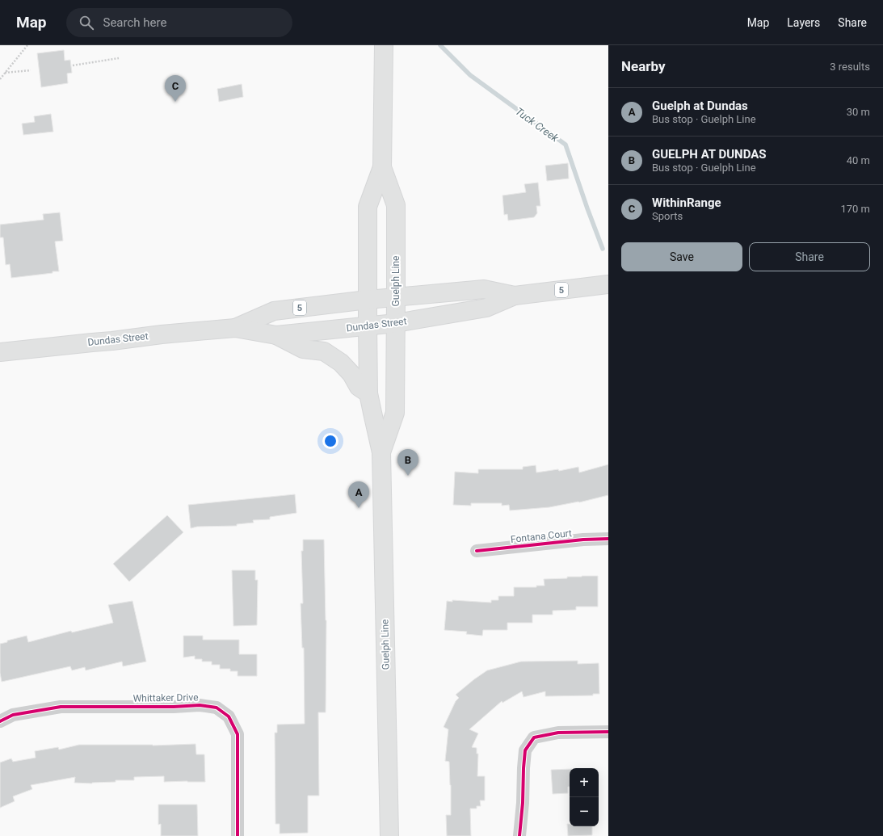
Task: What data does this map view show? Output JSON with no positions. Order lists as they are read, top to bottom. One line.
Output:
{"streets":{"main road":["Guelph Line","5","Dundas Street"],"street":["Fontana Court","Whittaker Drive"]},"crossings":[["Guelph Line","Dundas Street"]],"water":["Tuck Creek"],"page":{"header":"Map","search":"Search here","nav":["Map","Layers","Share"],"heading":["Nearby","3 results"],"pins":["C","B","A"],"list":[{"mark":"A","name":"Guelph at Dundas","note":"Bus stop · Guelph Line","value":"30 m"},{"mark":"B","name":"GUELPH AT DUNDAS","note":"Bus stop · Guelph Line","value":"40 m"},{"mark":"C","name":"WithinRange","note":"Sports","value":"170 m"}],"buttons":["Save","Share"],"map_buttons":["+","−"]}}
